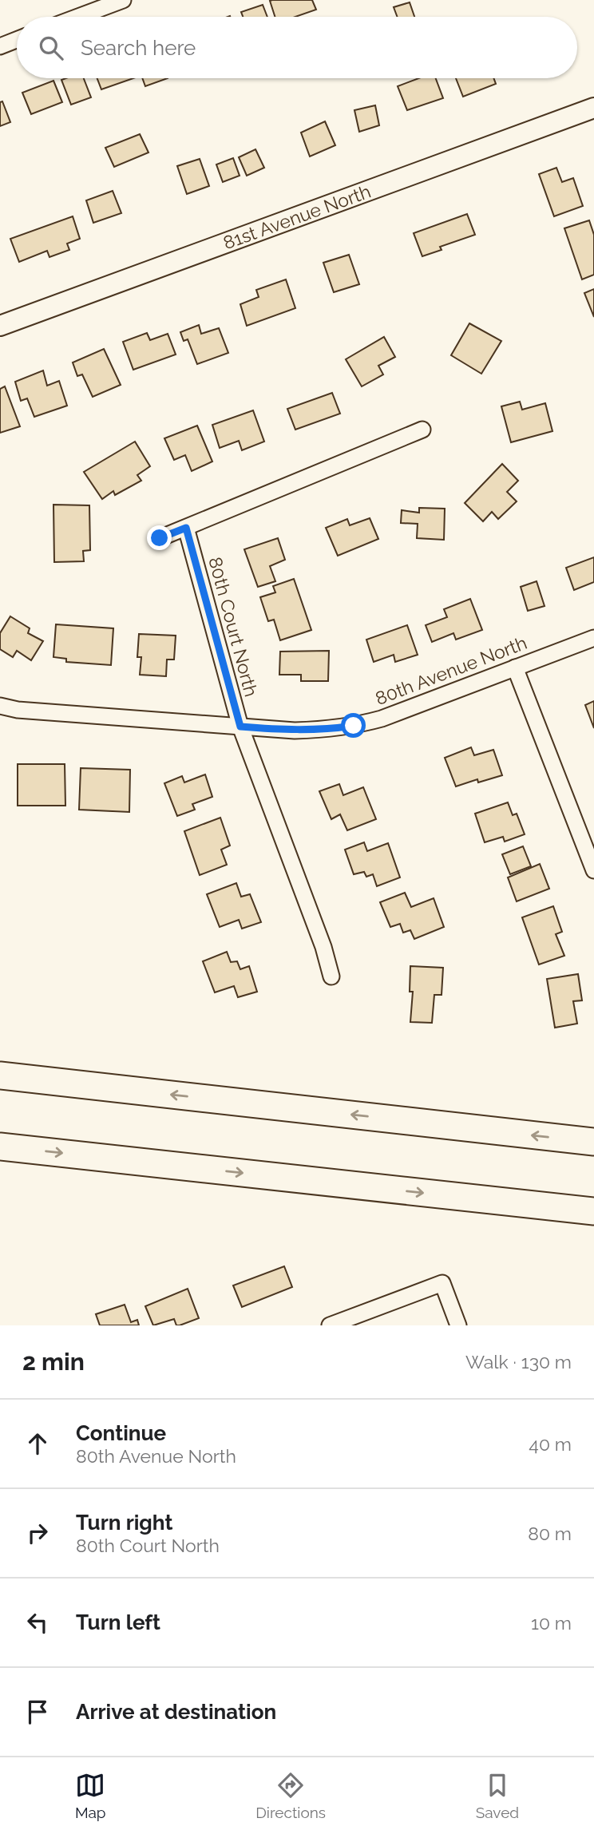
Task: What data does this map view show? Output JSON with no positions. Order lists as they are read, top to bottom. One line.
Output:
{"streets":{"street":["81st Avenue North","80th Court North","80th Avenue North"]},"crossings":[["80th Court North","80th Avenue North"]],"page":{"search":"Search here","heading":["2 min","Walk · 130 m"],"list":[["Continue","80th Avenue North","40 m"],["Turn right","80th Court North","80 m"],["Turn left","10 m"],"Arrive at destination"],"nav":["Map","Directions","Saved"]}}
